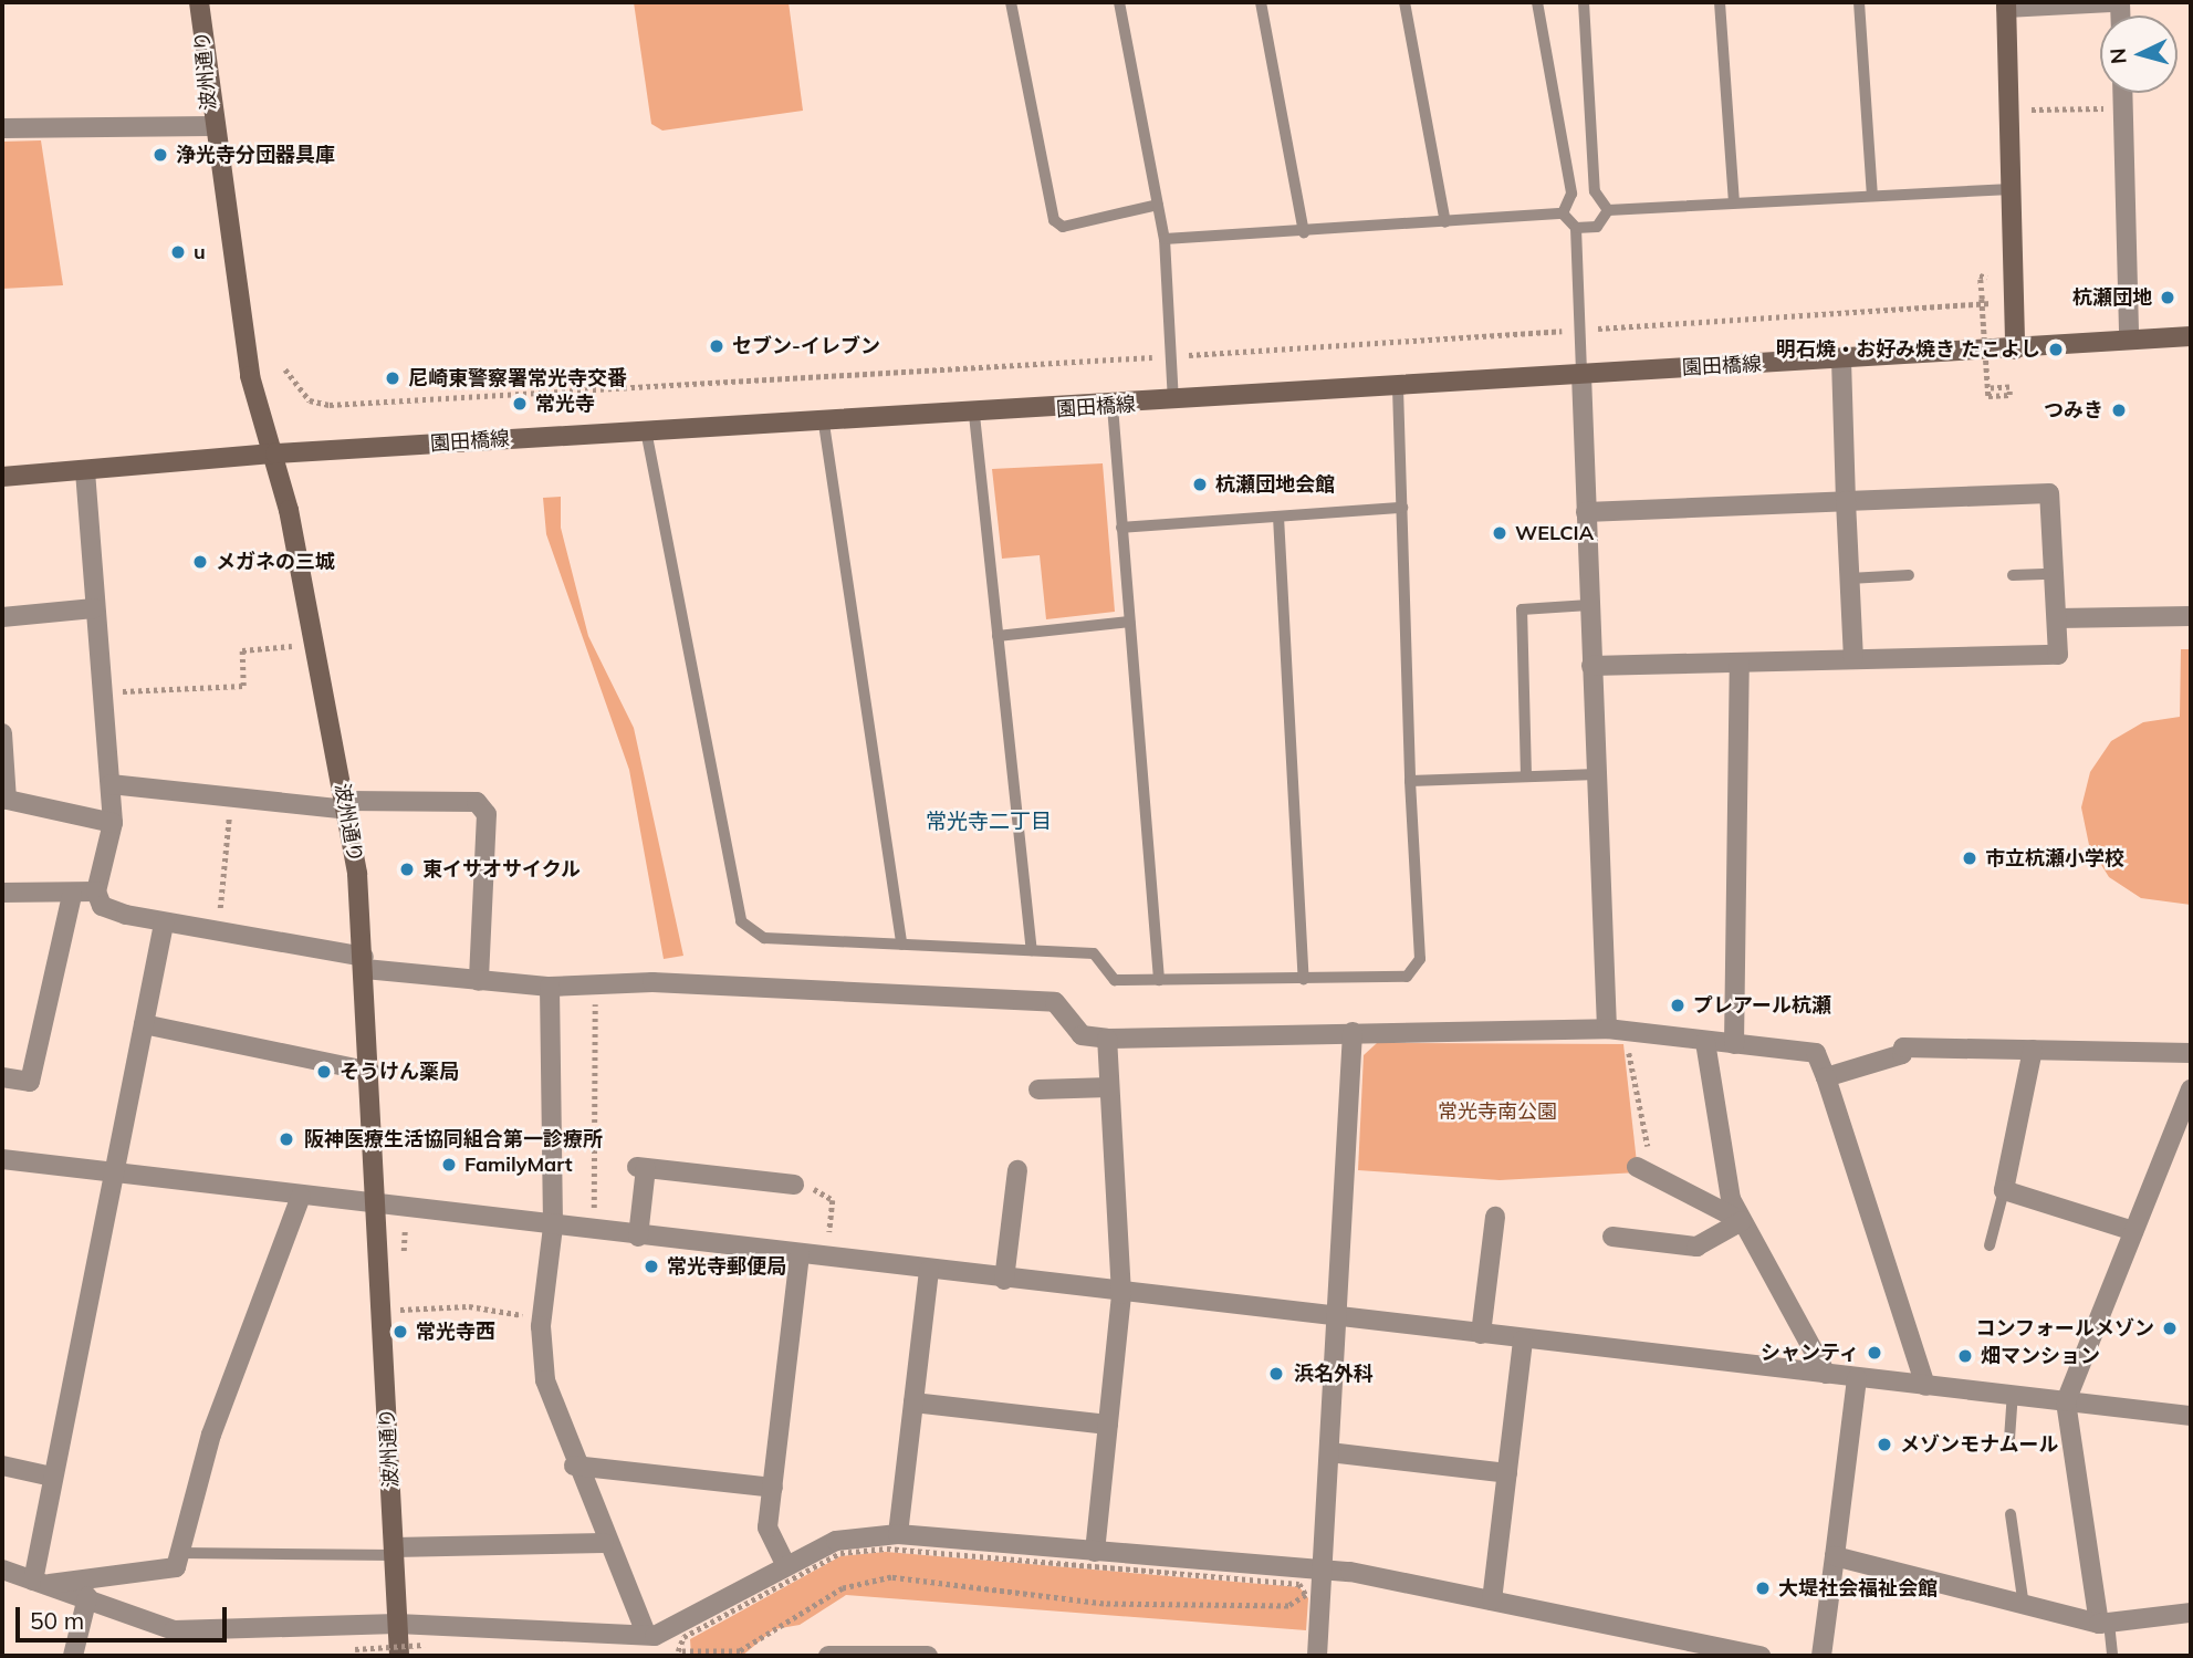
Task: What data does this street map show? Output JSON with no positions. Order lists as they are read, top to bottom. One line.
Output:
{"streets":{"street":["波州通り","園田橋線"]},"crossings":[["波州通り","園田橋線"]],"districts":["常光寺二丁目"],"parks":["常光寺南公園"],"places":["浄光寺分団器具庫","u","杭瀬団地","セブン-イレブン","明石焼・お好み焼き たこよし","尼崎東警察署常光寺交番","常光寺","つみき","杭瀬団地会館","WELCIA","メガネの三城","市立杭瀬小学校","東イサオサイクル","プレアール杭瀬","そうけん薬局","阪神医療生活協同組合第一診療所","FamilyMart","常光寺郵便局","コンフォールメゾン","常光寺西","シャンティ","畑マンション","浜名外科","メゾンモナムール","大堤社会福祉会館"],"scale_bar":"50 m","north":"left"}
